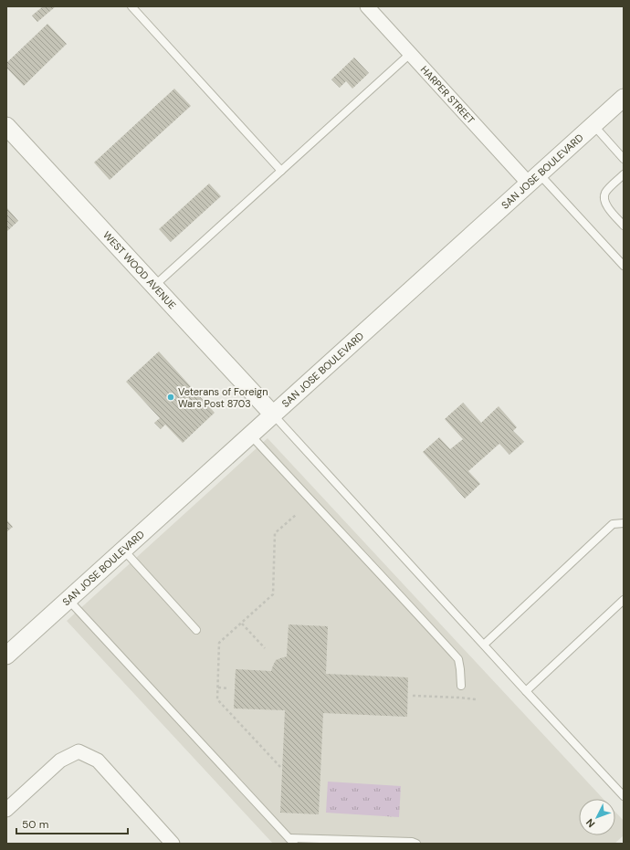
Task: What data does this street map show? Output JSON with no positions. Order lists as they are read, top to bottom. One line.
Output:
{"streets":{"street":["HARPER STREET","SAN JOSE BOULEVARD","WEST WOOD AVENUE"]},"crossings":[["HARPER STREET","SAN JOSE BOULEVARD"],["SAN JOSE BOULEVARD","WEST WOOD AVENUE"]],"places":["Veterans of Foreign Wars Post 8703"],"scale_bar":"50 m","north":"bottom left"}
